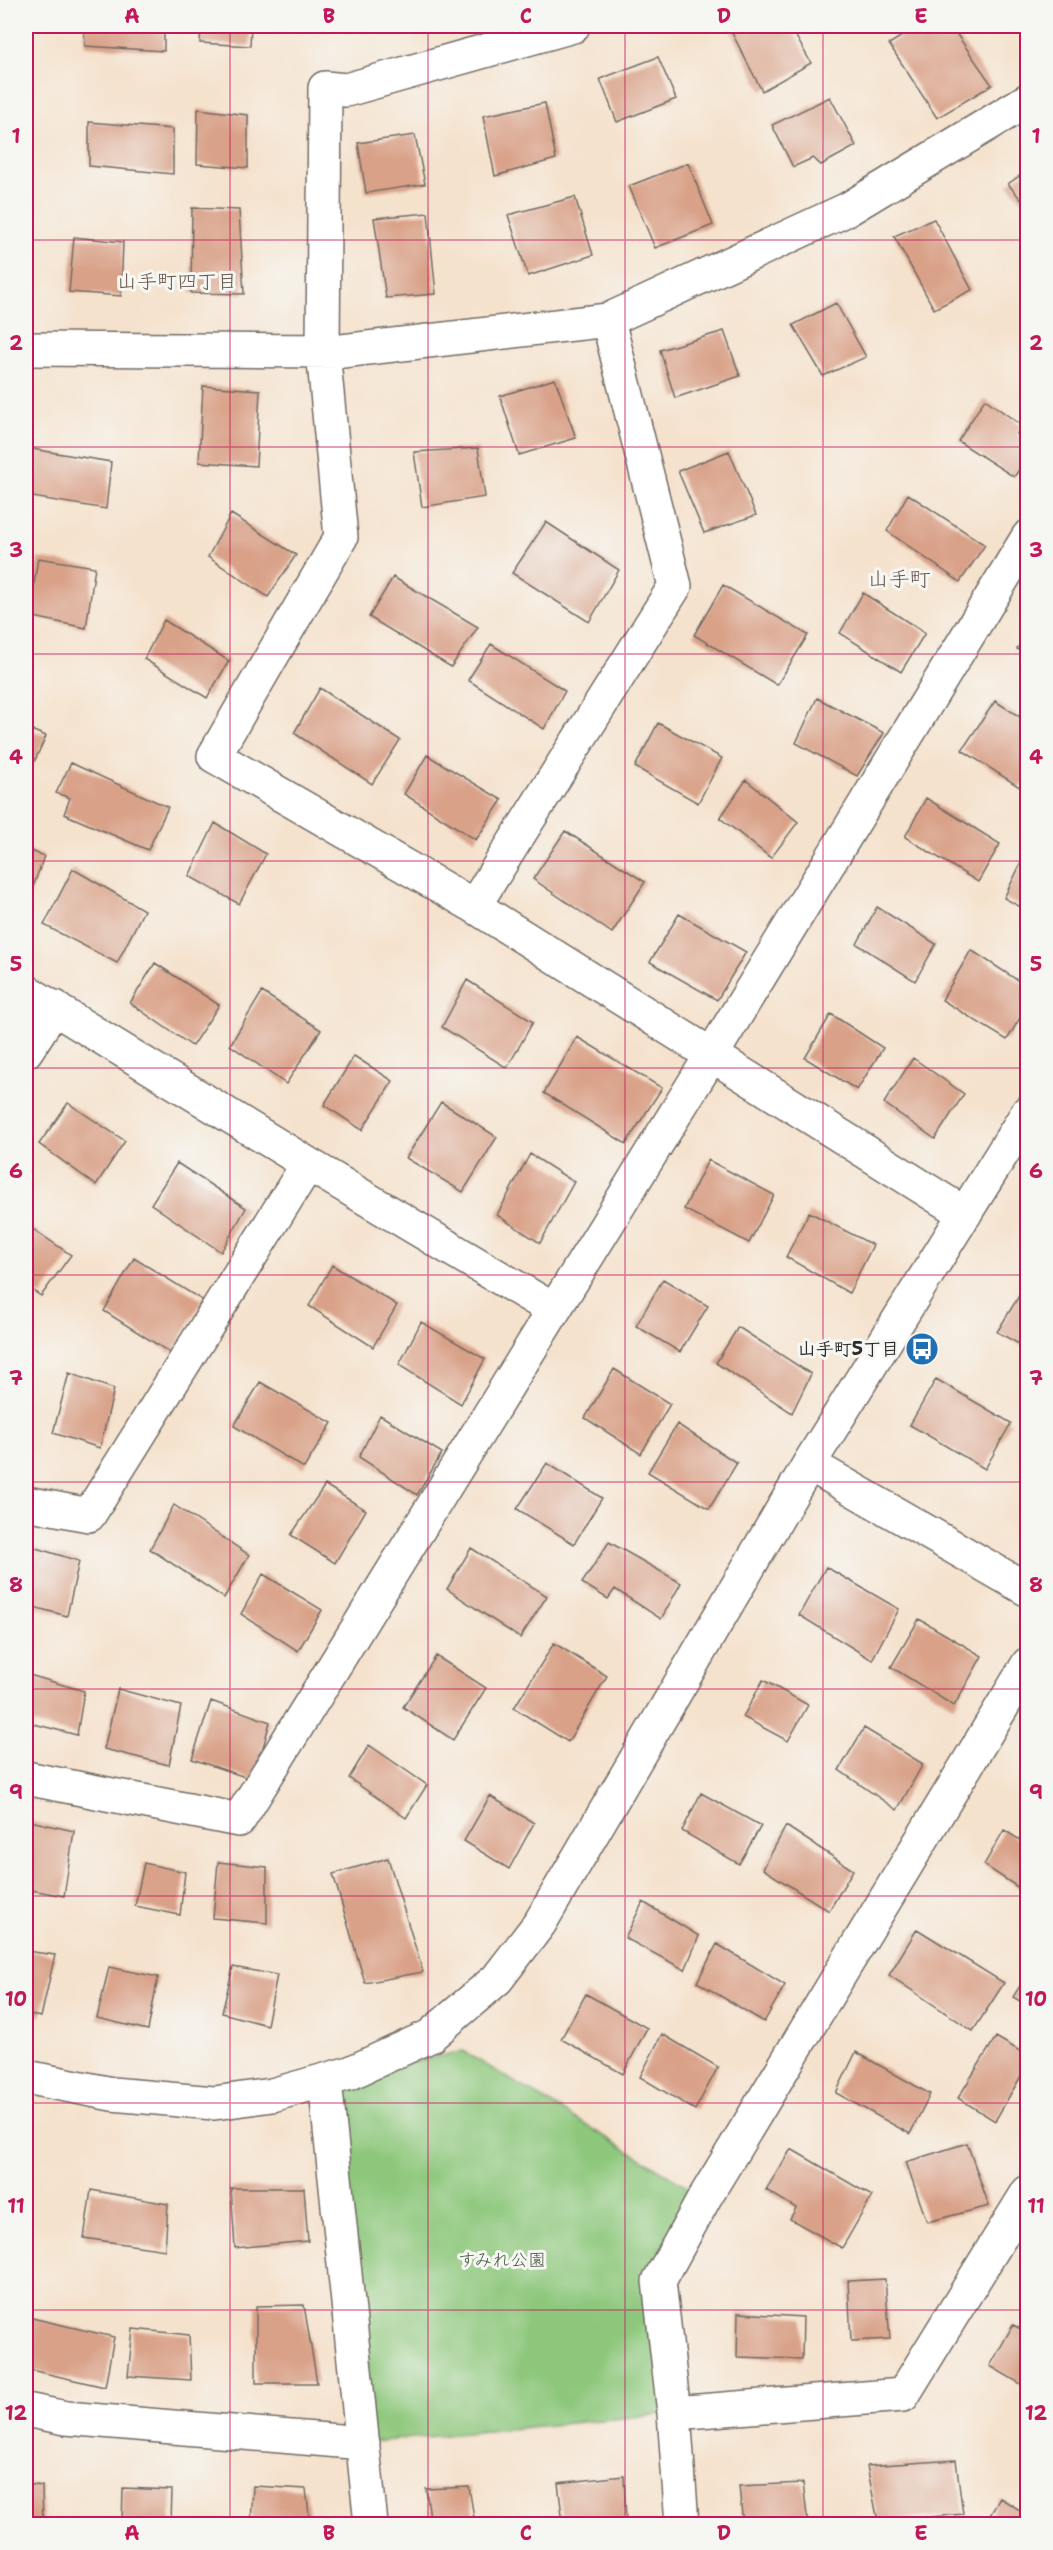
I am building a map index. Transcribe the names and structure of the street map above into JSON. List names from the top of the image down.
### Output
{
  "districts": ["山手町四丁目", "山手町"],
  "parks": ["すみれ公園"],
  "places": {
    "bus stop": ["山手町5丁目"]
  },
  "grid": {
    "columns": [
      "A",
      "B",
      "C",
      "D",
      "E"
    ],
    "rows": [
      "1",
      "2",
      "3",
      "4",
      "5",
      "6",
      "7",
      "8",
      "9",
      "10",
      "11",
      "12"
    ]
  }
}
